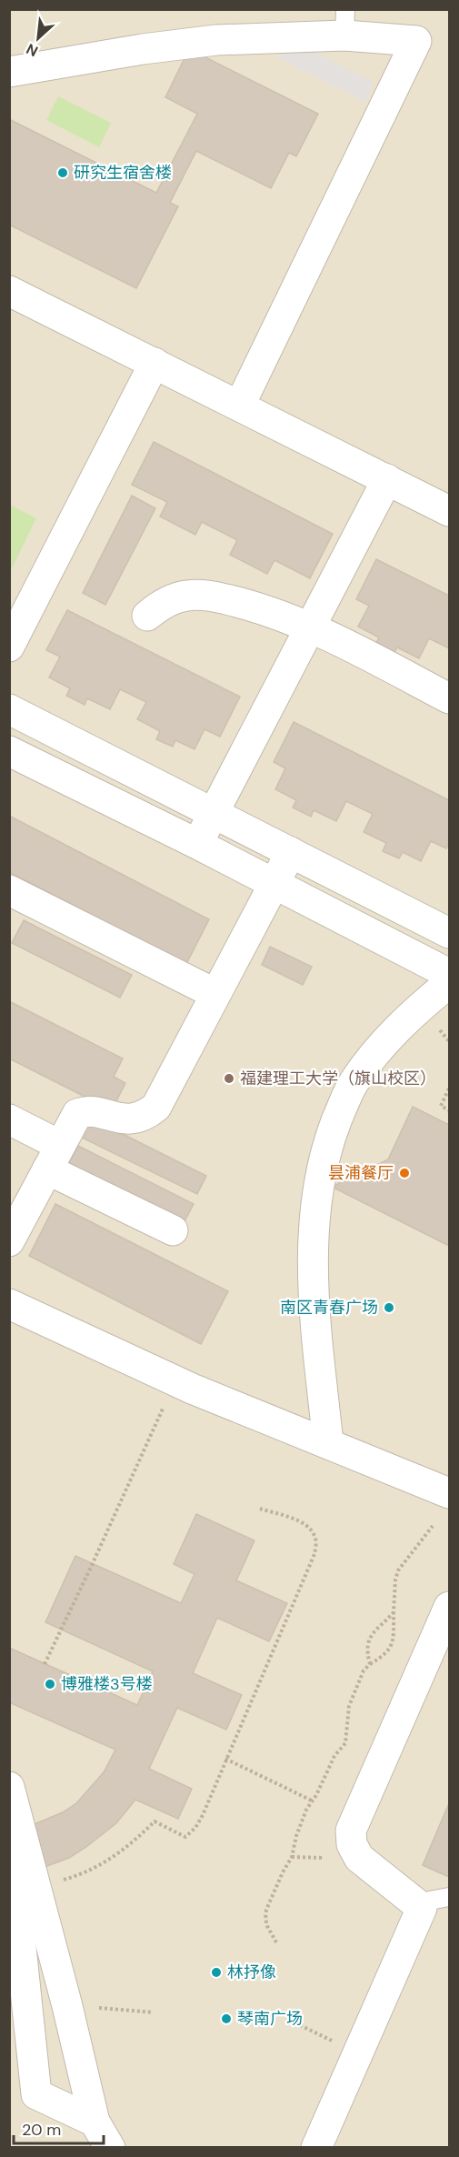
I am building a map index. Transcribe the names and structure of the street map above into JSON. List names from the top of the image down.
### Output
{
  "places": [
    "研究生宿舍楼",
    "福建理工大学（旗山校区）",
    "昙浦餐厅",
    "南区青春广场",
    "博雅楼3号楼",
    "林抒像",
    "琴南广场"
  ],
  "scale_bar": "20 m",
  "north": "bottom left"
}
